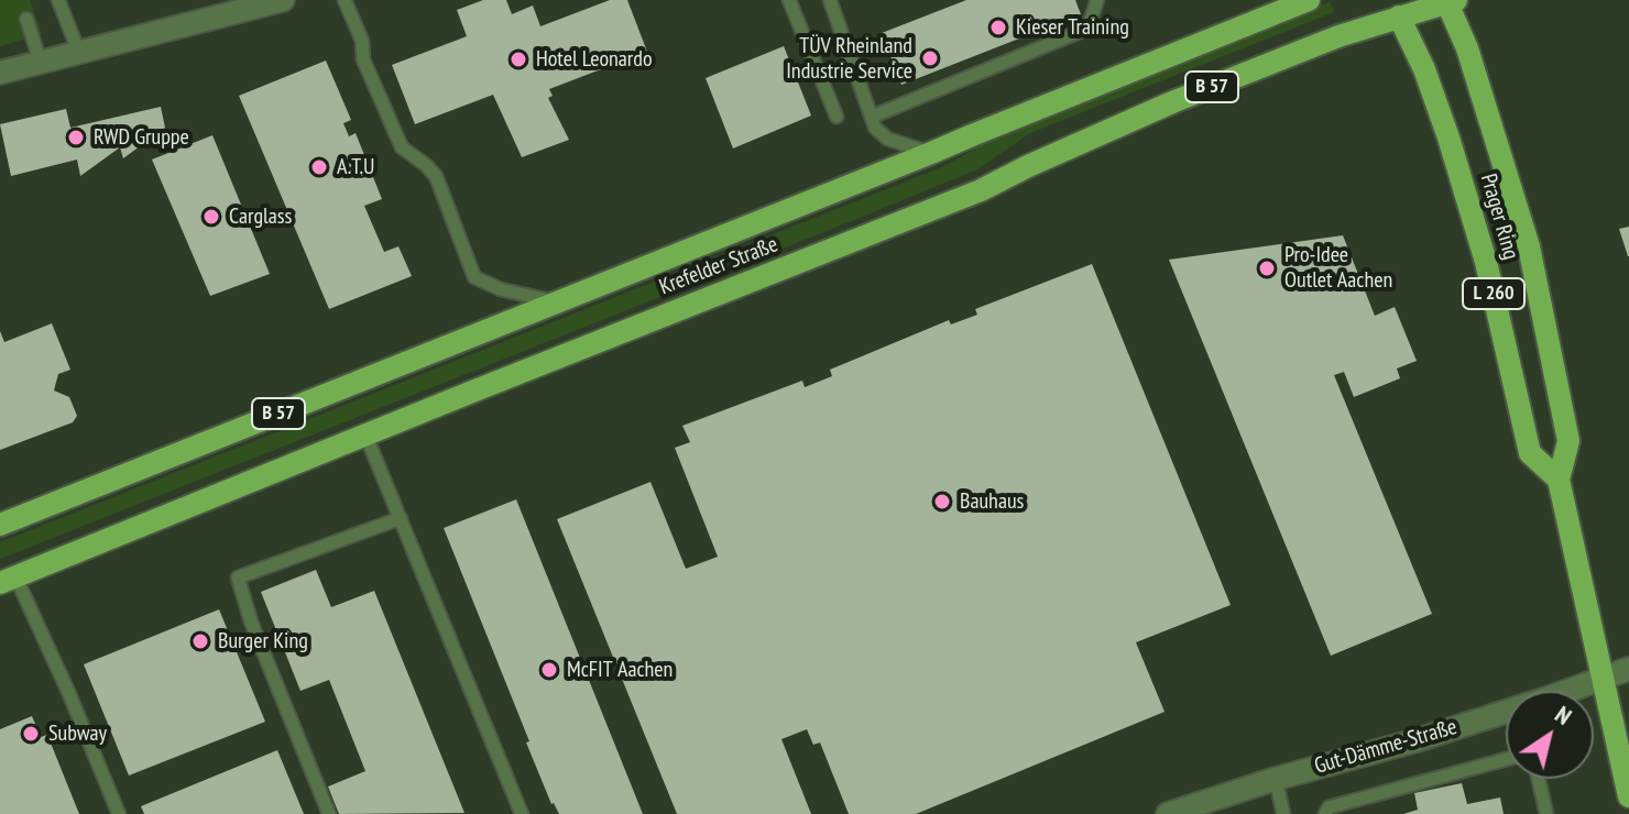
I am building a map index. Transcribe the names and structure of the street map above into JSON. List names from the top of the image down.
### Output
{
  "streets": {
    "main road": [
      "B 57",
      "Prager Ring",
      "Krefelder Straße",
      "L 260"
    ],
    "street": ["Gut-Dämme-Straße"]
  },
  "crossings": [
    ["Prager Ring", "Krefelder Straße"],
    ["Prager Ring", "Gut-Dämme-Straße"]
  ],
  "places": [
    "Kieser Training",
    "TÜV Rheinland Industrie Service",
    "Hotel Leonardo",
    "RWD Gruppe",
    "A.T.U",
    "Carglass",
    "Pro-Idee Outlet Aachen",
    "Bauhaus",
    "Burger King",
    "McFIT Aachen",
    "Subway"
  ],
  "north": "top right"
}
